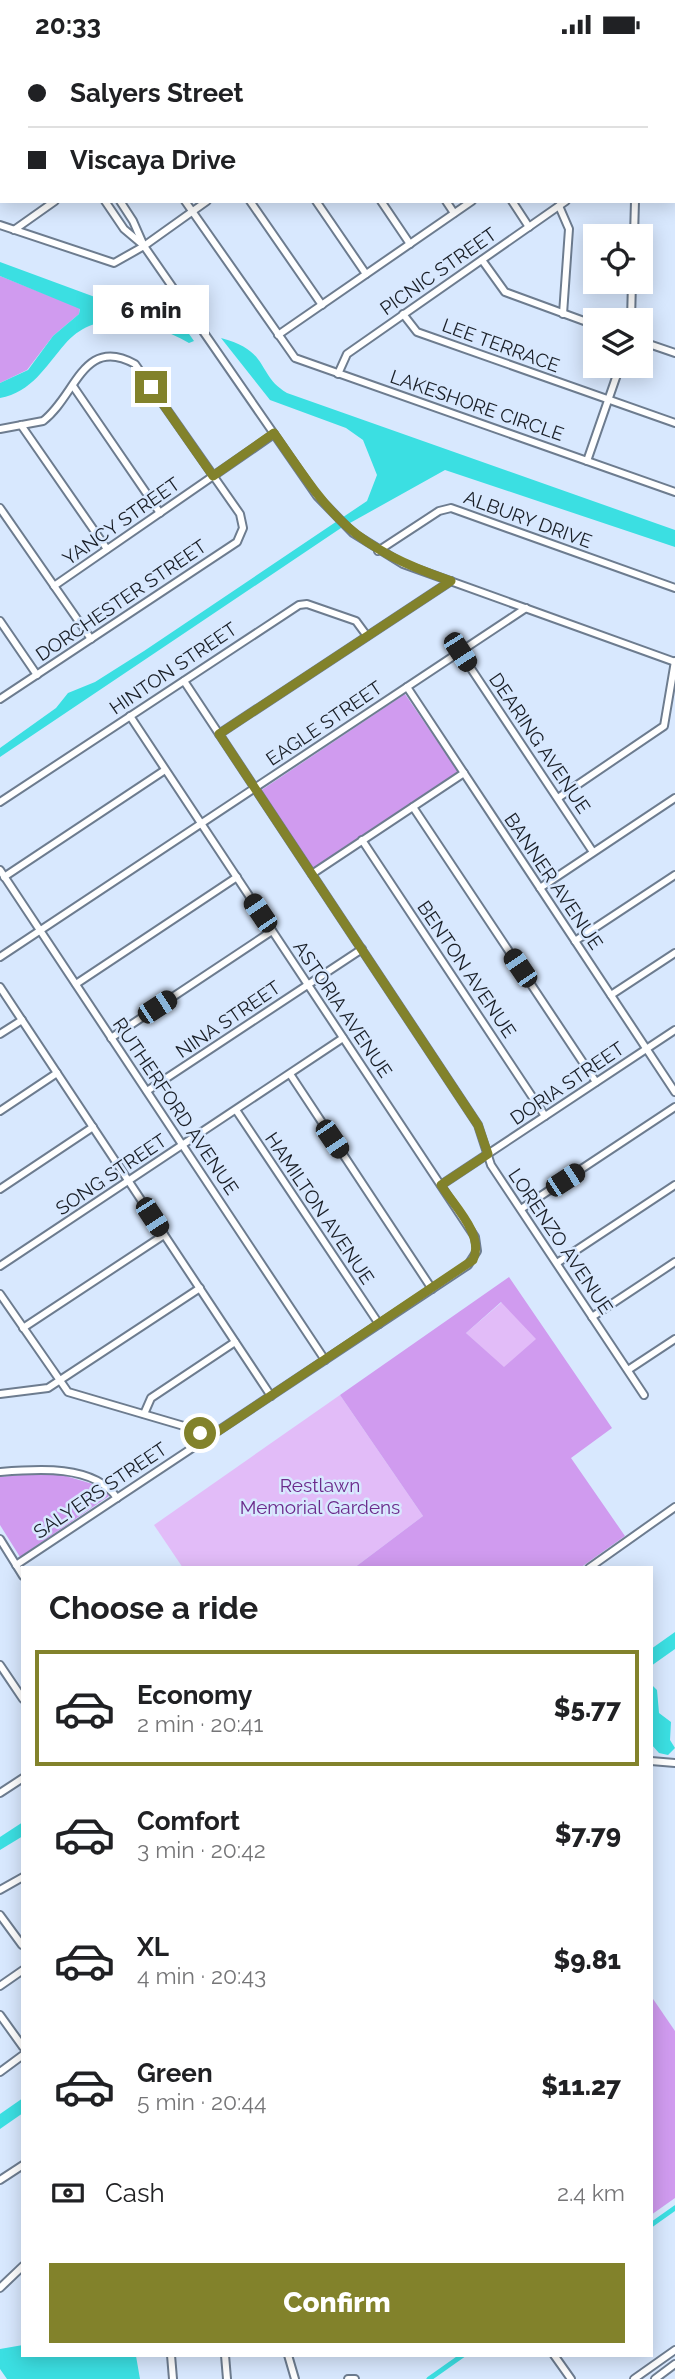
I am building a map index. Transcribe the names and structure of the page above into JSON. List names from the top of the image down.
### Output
{
  "streets": {
    "street": [
      "PICNIC STREET",
      "LEE TERRACE",
      "LAKESHORE CIRCLE",
      "ALBURY DRIVE",
      "YANCY STREET",
      "DORCHESTER STREET",
      "HINTON STREET",
      "EAGLE STREET",
      "DEARING AVENUE",
      "BANNER AVENUE",
      "BENTON AVENUE",
      "ASTORIA AVENUE",
      "NINA STREET",
      "DORIA STREET",
      "RUTHERFORD AVENUE",
      "SONG STREET",
      "HAMILTON AVENUE",
      "LORENZO AVENUE",
      "SALYERS STREET"
    ]
  },
  "crossings": [
    ["PICNIC STREET", "LEE TERRACE"],
    ["PICNIC STREET", "LAKESHORE CIRCLE"],
    ["YANCY STREET", "DORCHESTER STREET"],
    ["HINTON STREET", "ASTORIA AVENUE"],
    ["HINTON STREET", "LORENZO AVENUE"],
    ["EAGLE STREET", "DEARING AVENUE"],
    ["EAGLE STREET", "BANNER AVENUE"],
    ["EAGLE STREET", "ASTORIA AVENUE"],
    ["EAGLE STREET", "RUTHERFORD AVENUE"],
    ["EAGLE STREET", "LORENZO AVENUE"],
    ["BANNER AVENUE", "DORIA STREET"],
    ["BENTON AVENUE", "DORIA STREET"],
    ["ASTORIA AVENUE", "NINA STREET"],
    ["ASTORIA AVENUE", "DORIA STREET"],
    ["ASTORIA AVENUE", "SONG STREET"],
    ["ASTORIA AVENUE", "SALYERS STREET"],
    ["NINA STREET", "RUTHERFORD AVENUE"],
    ["NINA STREET", "LORENZO AVENUE"],
    ["DORIA STREET", "LORENZO AVENUE"],
    ["RUTHERFORD AVENUE", "SONG STREET"],
    ["RUTHERFORD AVENUE", "SALYERS STREET"],
    ["SONG STREET", "HAMILTON AVENUE"],
    ["HAMILTON AVENUE", "SALYERS STREET"]
  ],
  "parks": ["Restlawn Memorial Gardens"],
  "page": {
    "status": "20:33",
    "banner": ["Salyers Street", "Viscaya Drive"],
    "bubble": "6 min",
    "heading": "Choose a ride",
    "list": [
      {
        "name": "Economy",
        "note": "2 min · 20:41",
        "value": "$5.77"
      },
      {
        "name": "Comfort",
        "note": "3 min · 20:42",
        "value": "$7.79"
      },
      {
        "name": "XL",
        "note": "4 min · 20:43",
        "value": "$9.81"
      },
      {
        "name": "Green",
        "note": "5 min · 20:44",
        "value": "$11.27"
      }
    ],
    "pay": ["Cash", "2.4 km"],
    "buttons": "Confirm"
  }
}
